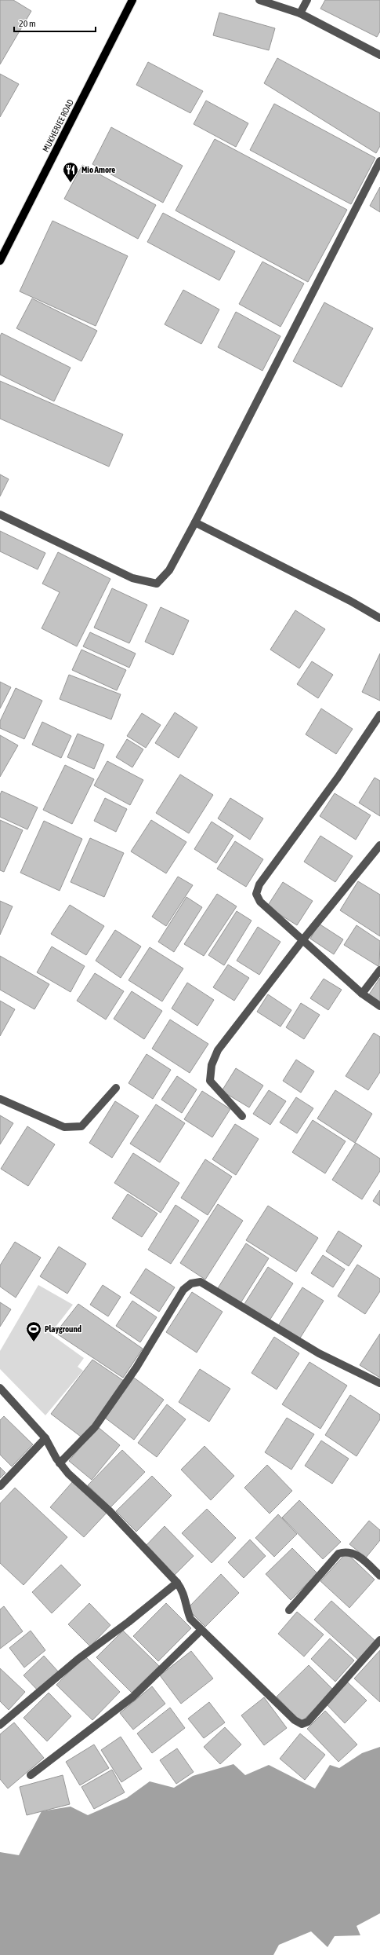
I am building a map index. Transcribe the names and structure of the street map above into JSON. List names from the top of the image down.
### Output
{
  "streets": {
    "main road": ["MUKHERJEE ROAD"]
  },
  "places": {
    "restaurant": ["Mio Amore"],
    "sports": ["Playground"]
  },
  "scale_bar": "20 m"
}
